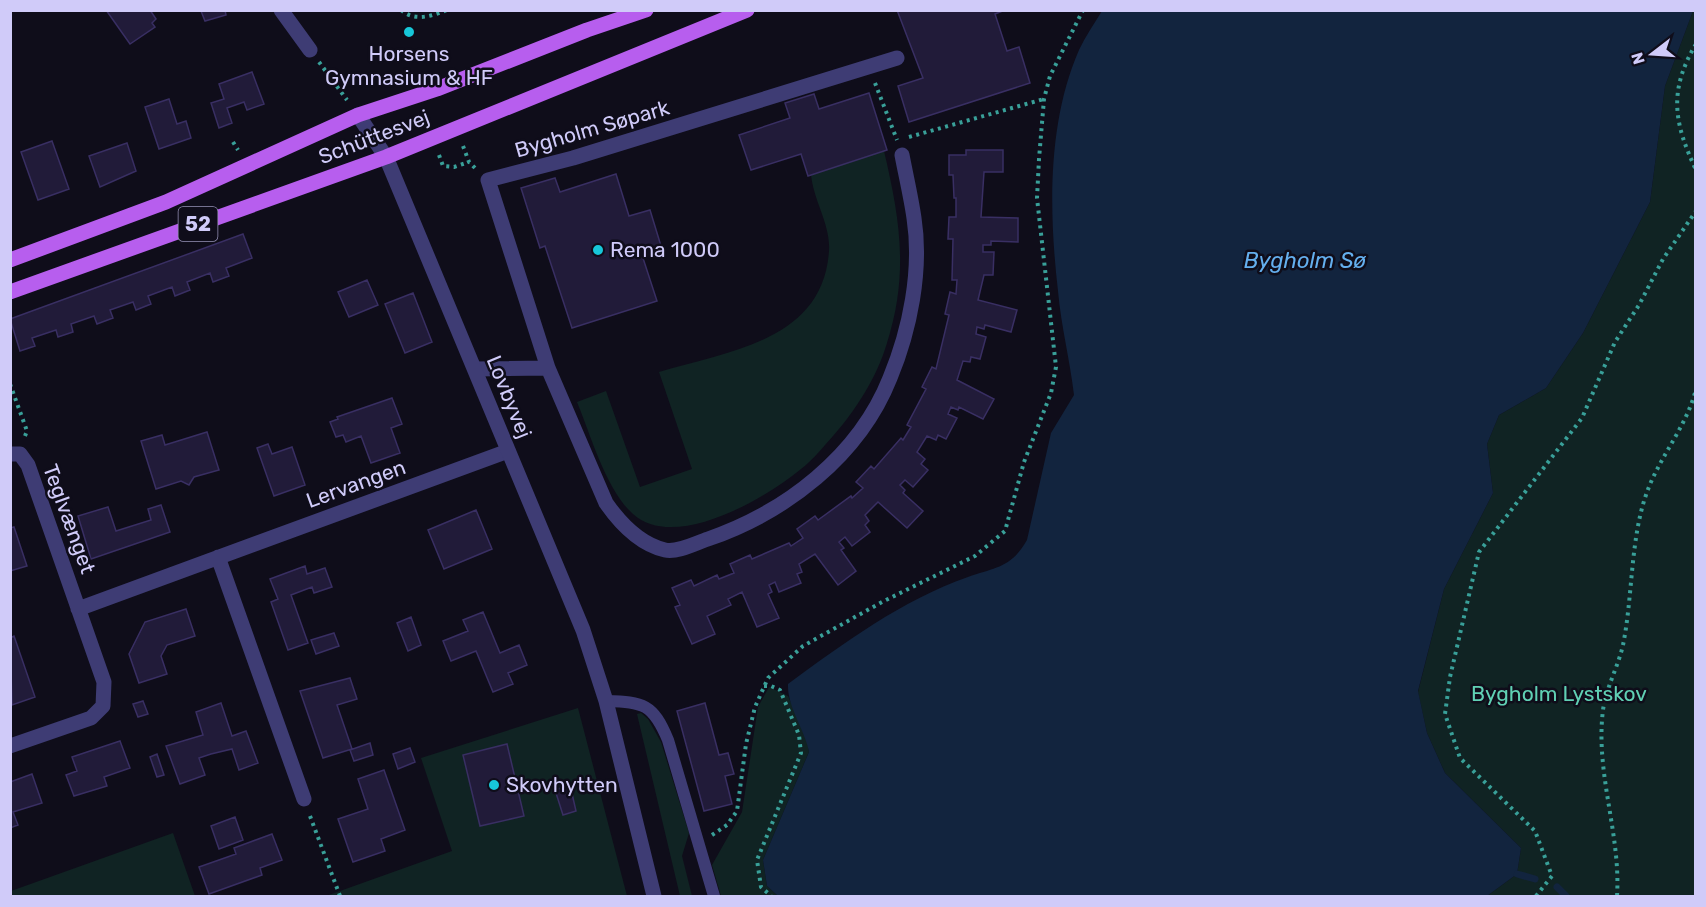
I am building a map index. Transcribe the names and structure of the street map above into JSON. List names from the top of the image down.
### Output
{
  "streets": {
    "main road": ["Schüttesvej", "52"],
    "street": [
      "Bygholm Søpark",
      "Lovbyvej",
      "Lervangen",
      "Teglvænget"
    ]
  },
  "crossings": [
    ["Schüttesvej", "Lovbyvej"],
    ["Lovbyvej", "Lervangen"],
    ["Lervangen", "Teglvænget"]
  ],
  "water": ["Bygholm Sø"],
  "parks": ["Bygholm Lystskov"],
  "places": ["Horsens Gymnasium & HF", "Rema 1000", "Skovhytten"],
  "north": "left"
}
